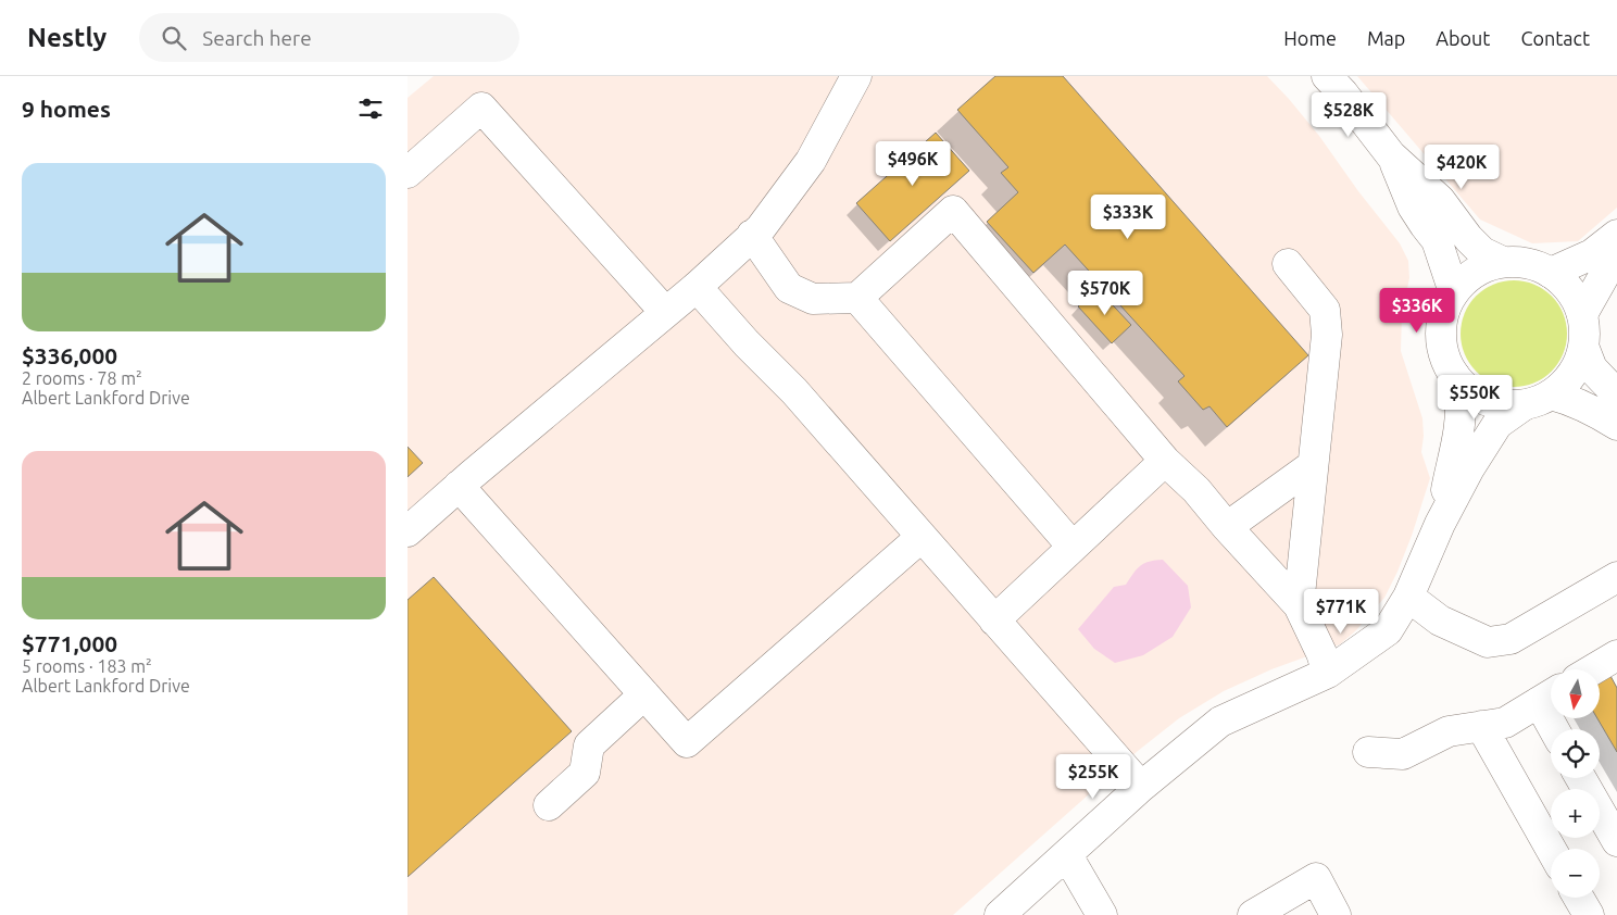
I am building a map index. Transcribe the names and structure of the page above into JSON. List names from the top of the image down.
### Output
{
  "north": "bottom",
  "page": {
    "header": "Nestly",
    "search": "Search here",
    "nav": [
      "Home",
      "Map",
      "About",
      "Contact"
    ],
    "heading": "9 homes",
    "price": [
      "$528K",
      "$496K",
      "$420K",
      "$333K",
      "$570K",
      "$336K",
      "$550K",
      "$771K",
      "$255K"
    ],
    "list": [
      {
        "name": "$336,000",
        "note": "2 rooms · 78 m² · Albert Lankford Drive"
      },
      {
        "name": "$771,000",
        "note": "5 rooms · 183 m² · Albert Lankford Drive"
      }
    ],
    "map_buttons": ["+", "−"]
  }
}
